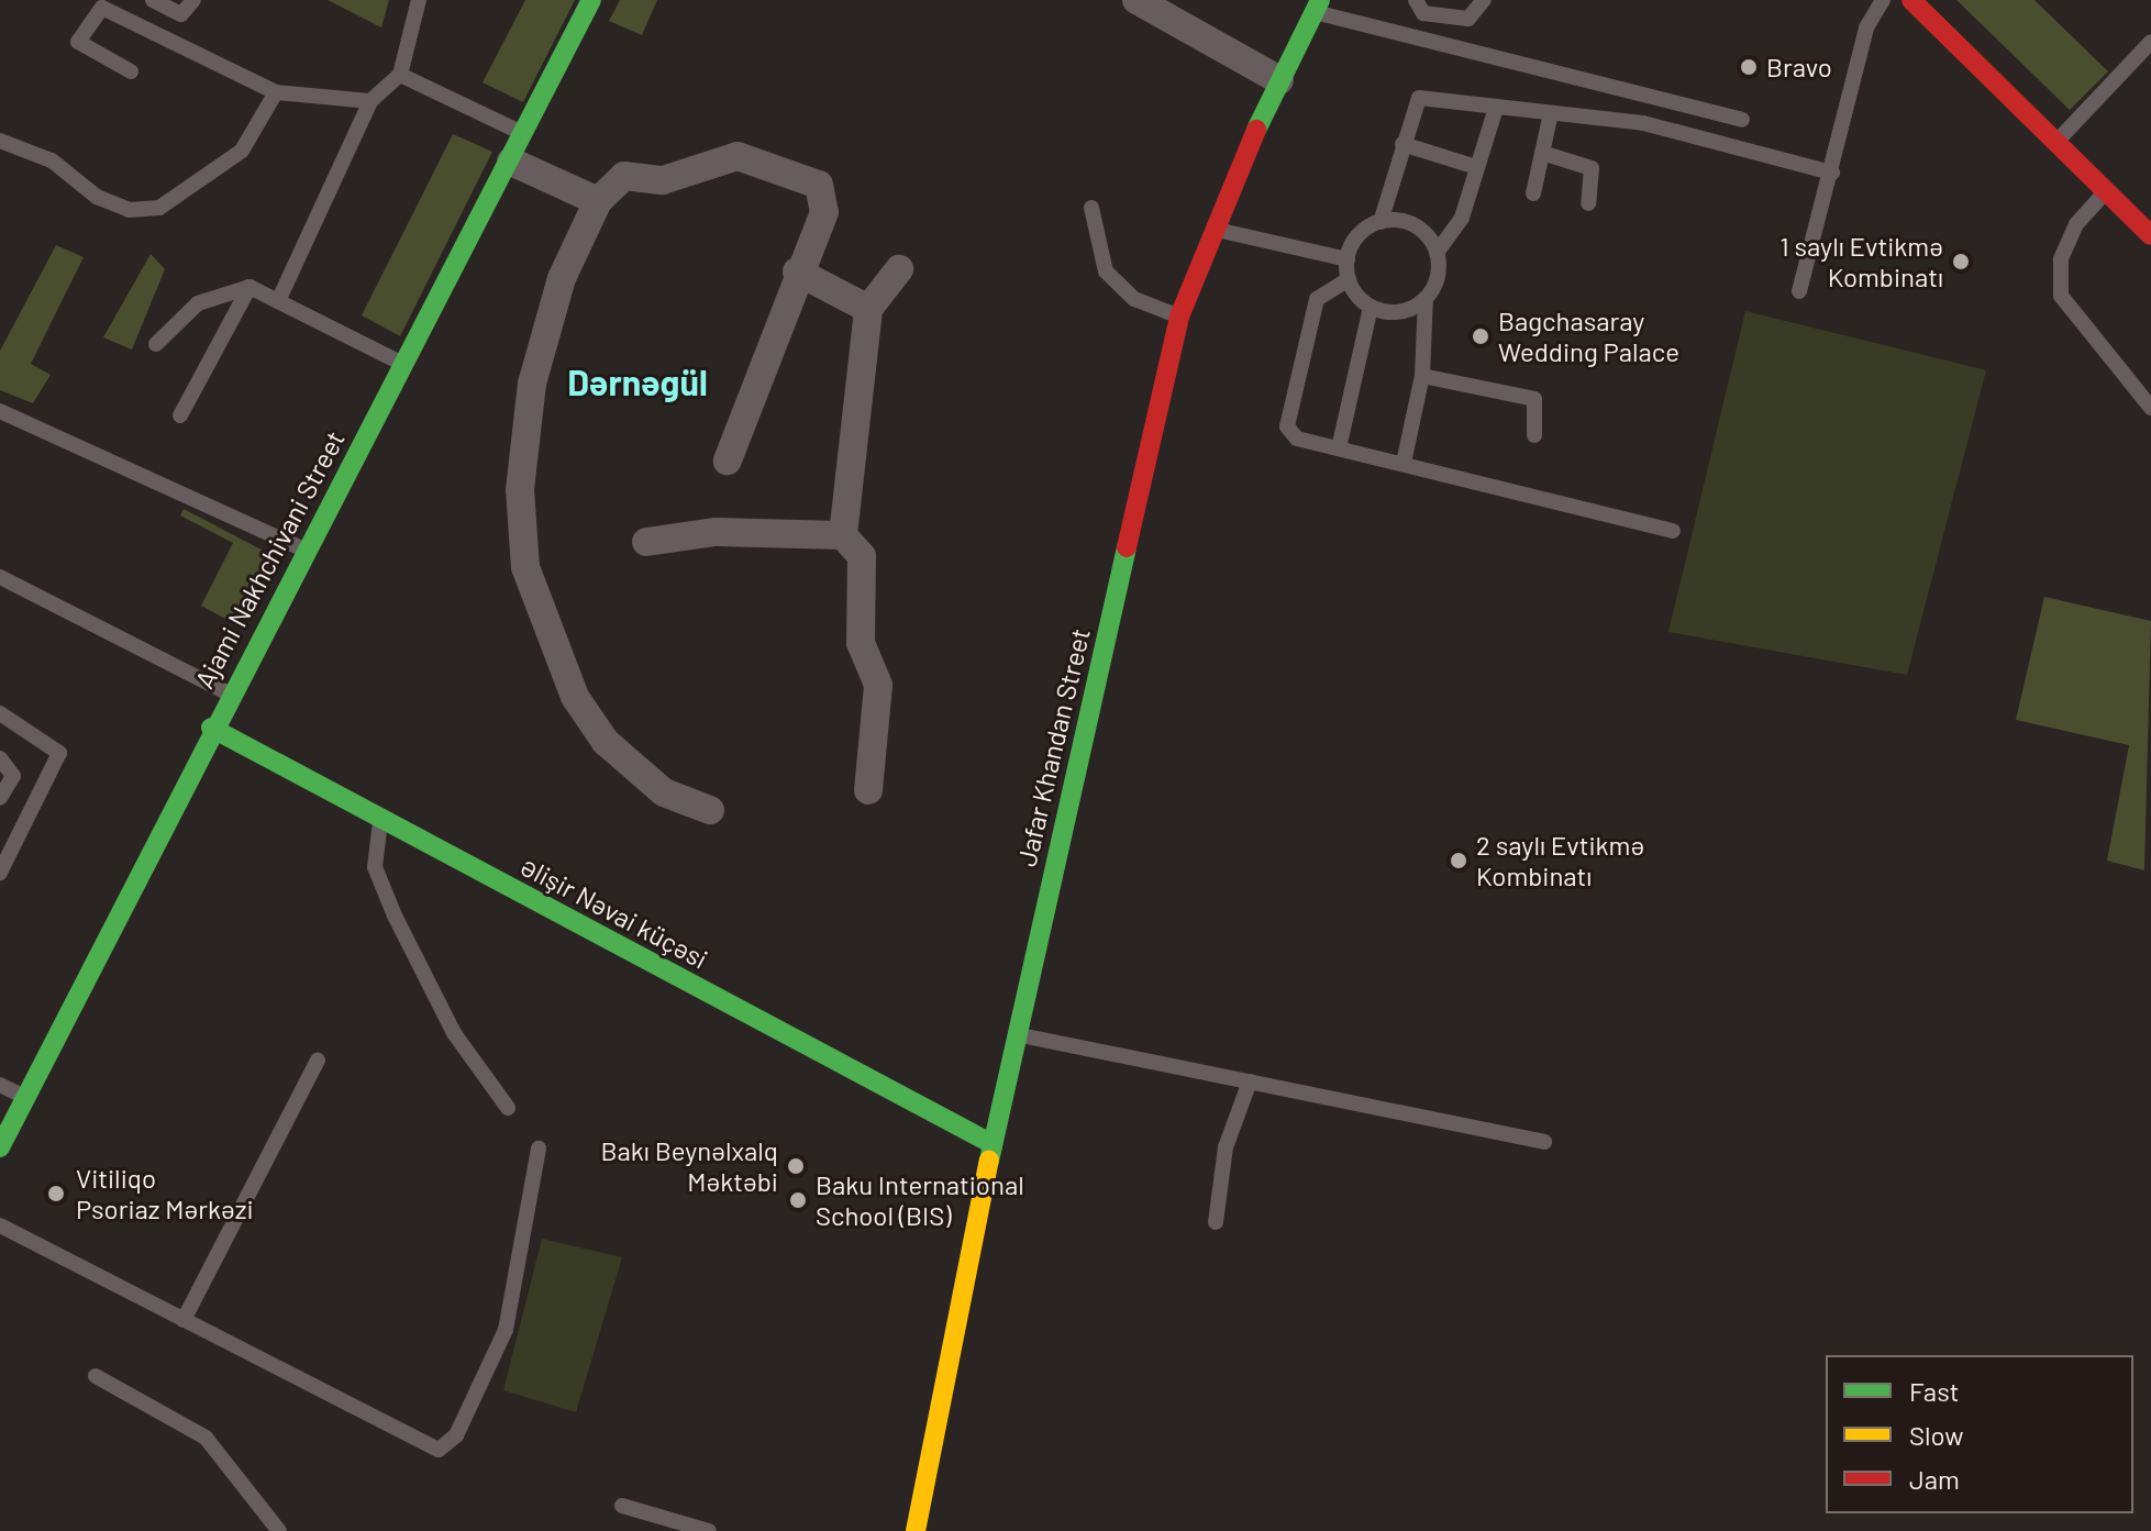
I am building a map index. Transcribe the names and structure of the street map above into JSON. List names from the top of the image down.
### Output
{
  "streets": {
    "street": ["Ajami Nakhchivani Street", "Jafar Khandan Street", "Əlişir Nəvai küçəsi"]
  },
  "crossings": [
    ["Ajami Nakhchivani Street", "Əlişir Nəvai küçəsi"],
    ["Jafar Khandan Street", "Əlişir Nəvai küçəsi"]
  ],
  "districts": ["Dərnəgül"],
  "places": [
    "Bravo",
    "1 saylı Evtikmə Kombinatı",
    "Bagchasaray Wedding Palace",
    "2 saylı Evtikmə Kombinatı",
    "Bakı Beynəlxalq Məktəbi",
    "Vitiliqo Psoriaz Mərkəzi",
    "Baku International School (BIS)"
  ],
  "legend": ["Fast", "Slow", "Jam"]
}
